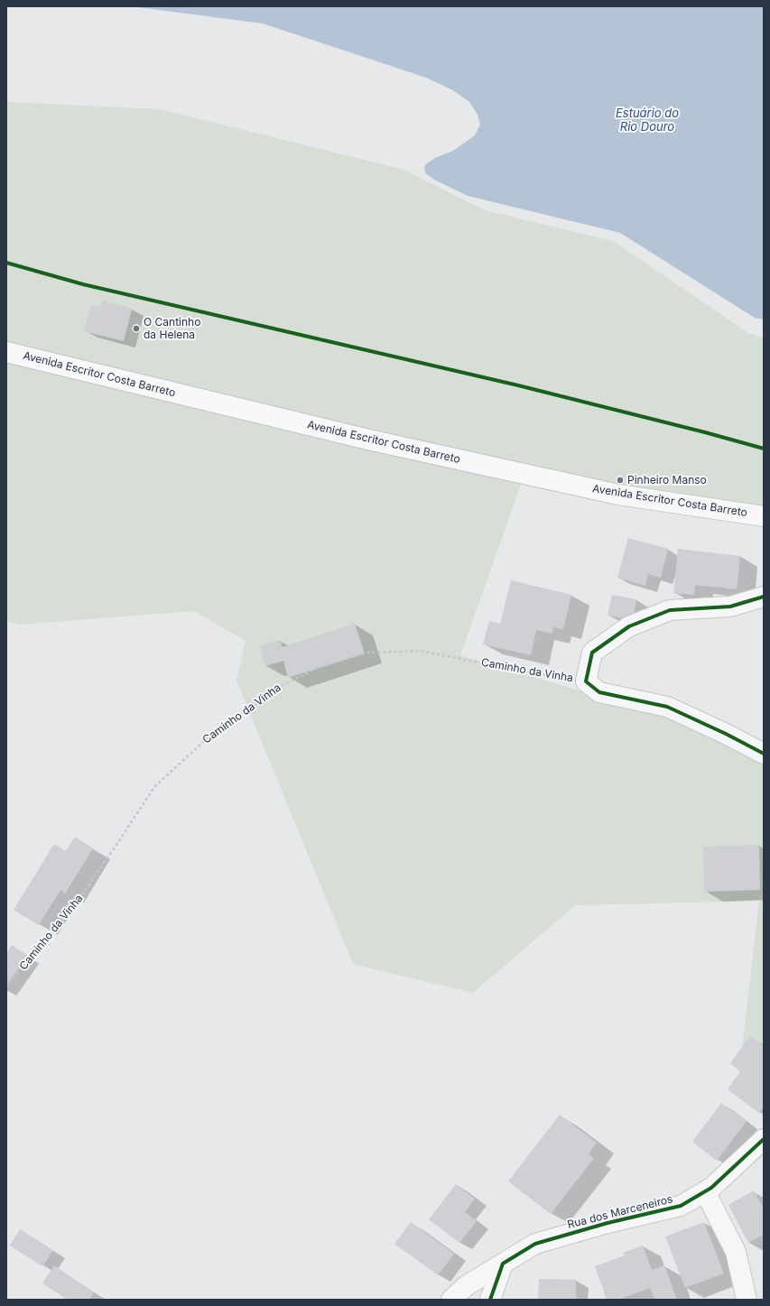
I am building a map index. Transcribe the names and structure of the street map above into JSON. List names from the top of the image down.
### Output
{
  "streets": {
    "main road": ["Avenida Escritor Costa Barreto"],
    "street": ["Rua dos Marceneiros"],
    "path": ["Caminho da Vinha"]
  },
  "water": ["Estuário do Rio Douro"],
  "places": ["O Cantinho da Helena", "Pinheiro Manso"]
}
